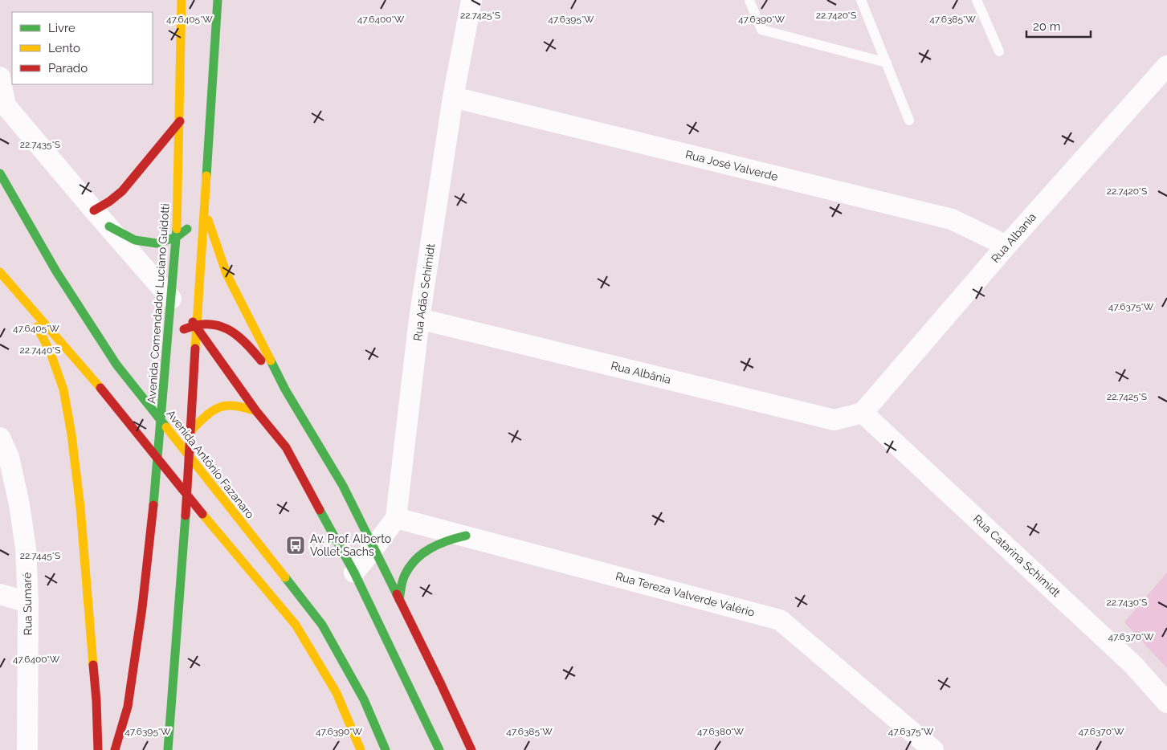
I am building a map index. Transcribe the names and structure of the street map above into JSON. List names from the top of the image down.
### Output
{
  "streets": {
    "main road": ["Avenida Comendador Luciano Guidotti", "Avenida Antônio Fazanaro"],
    "street": [
      "Rua José Valverde",
      "Rua Albania",
      "Rua Adão Schimidt",
      "Rua Albânia",
      "Rua Catarina Schimidt",
      "Rua Tereza Valverde Valério",
      "Rua Sumaré"
    ]
  },
  "crossings": [
    ["Rua José Valverde", "Rua Albania"],
    ["Rua José Valverde", "Rua Adão Schimidt"],
    ["Rua Albania", "Rua Albânia"],
    ["Rua Albania", "Rua Catarina Schimidt"],
    ["Rua Adão Schimidt", "Rua Albânia"],
    ["Rua Adão Schimidt", "Rua Tereza Valverde Valério"],
    ["Rua Albânia", "Rua Catarina Schimidt"]
  ],
  "places": {
    "bus stop": ["Av. Prof. Alberto Vollet Sachs"]
  },
  "legend": ["Livre", "Lento", "Parado"],
  "scale_bar": "20 m",
  "coordinates": [
    "22.7425°S",
    "22.7420°S",
    "47.6405°W",
    "47.6400°W",
    "47.6395°W",
    "47.6390°W",
    "47.6385°W",
    "22.7435°S",
    "47.6375°W",
    "22.7440°S",
    "22.7445°S",
    "22.7430°S",
    "47.6370°W",
    "47.6380°W"
  ]
}
